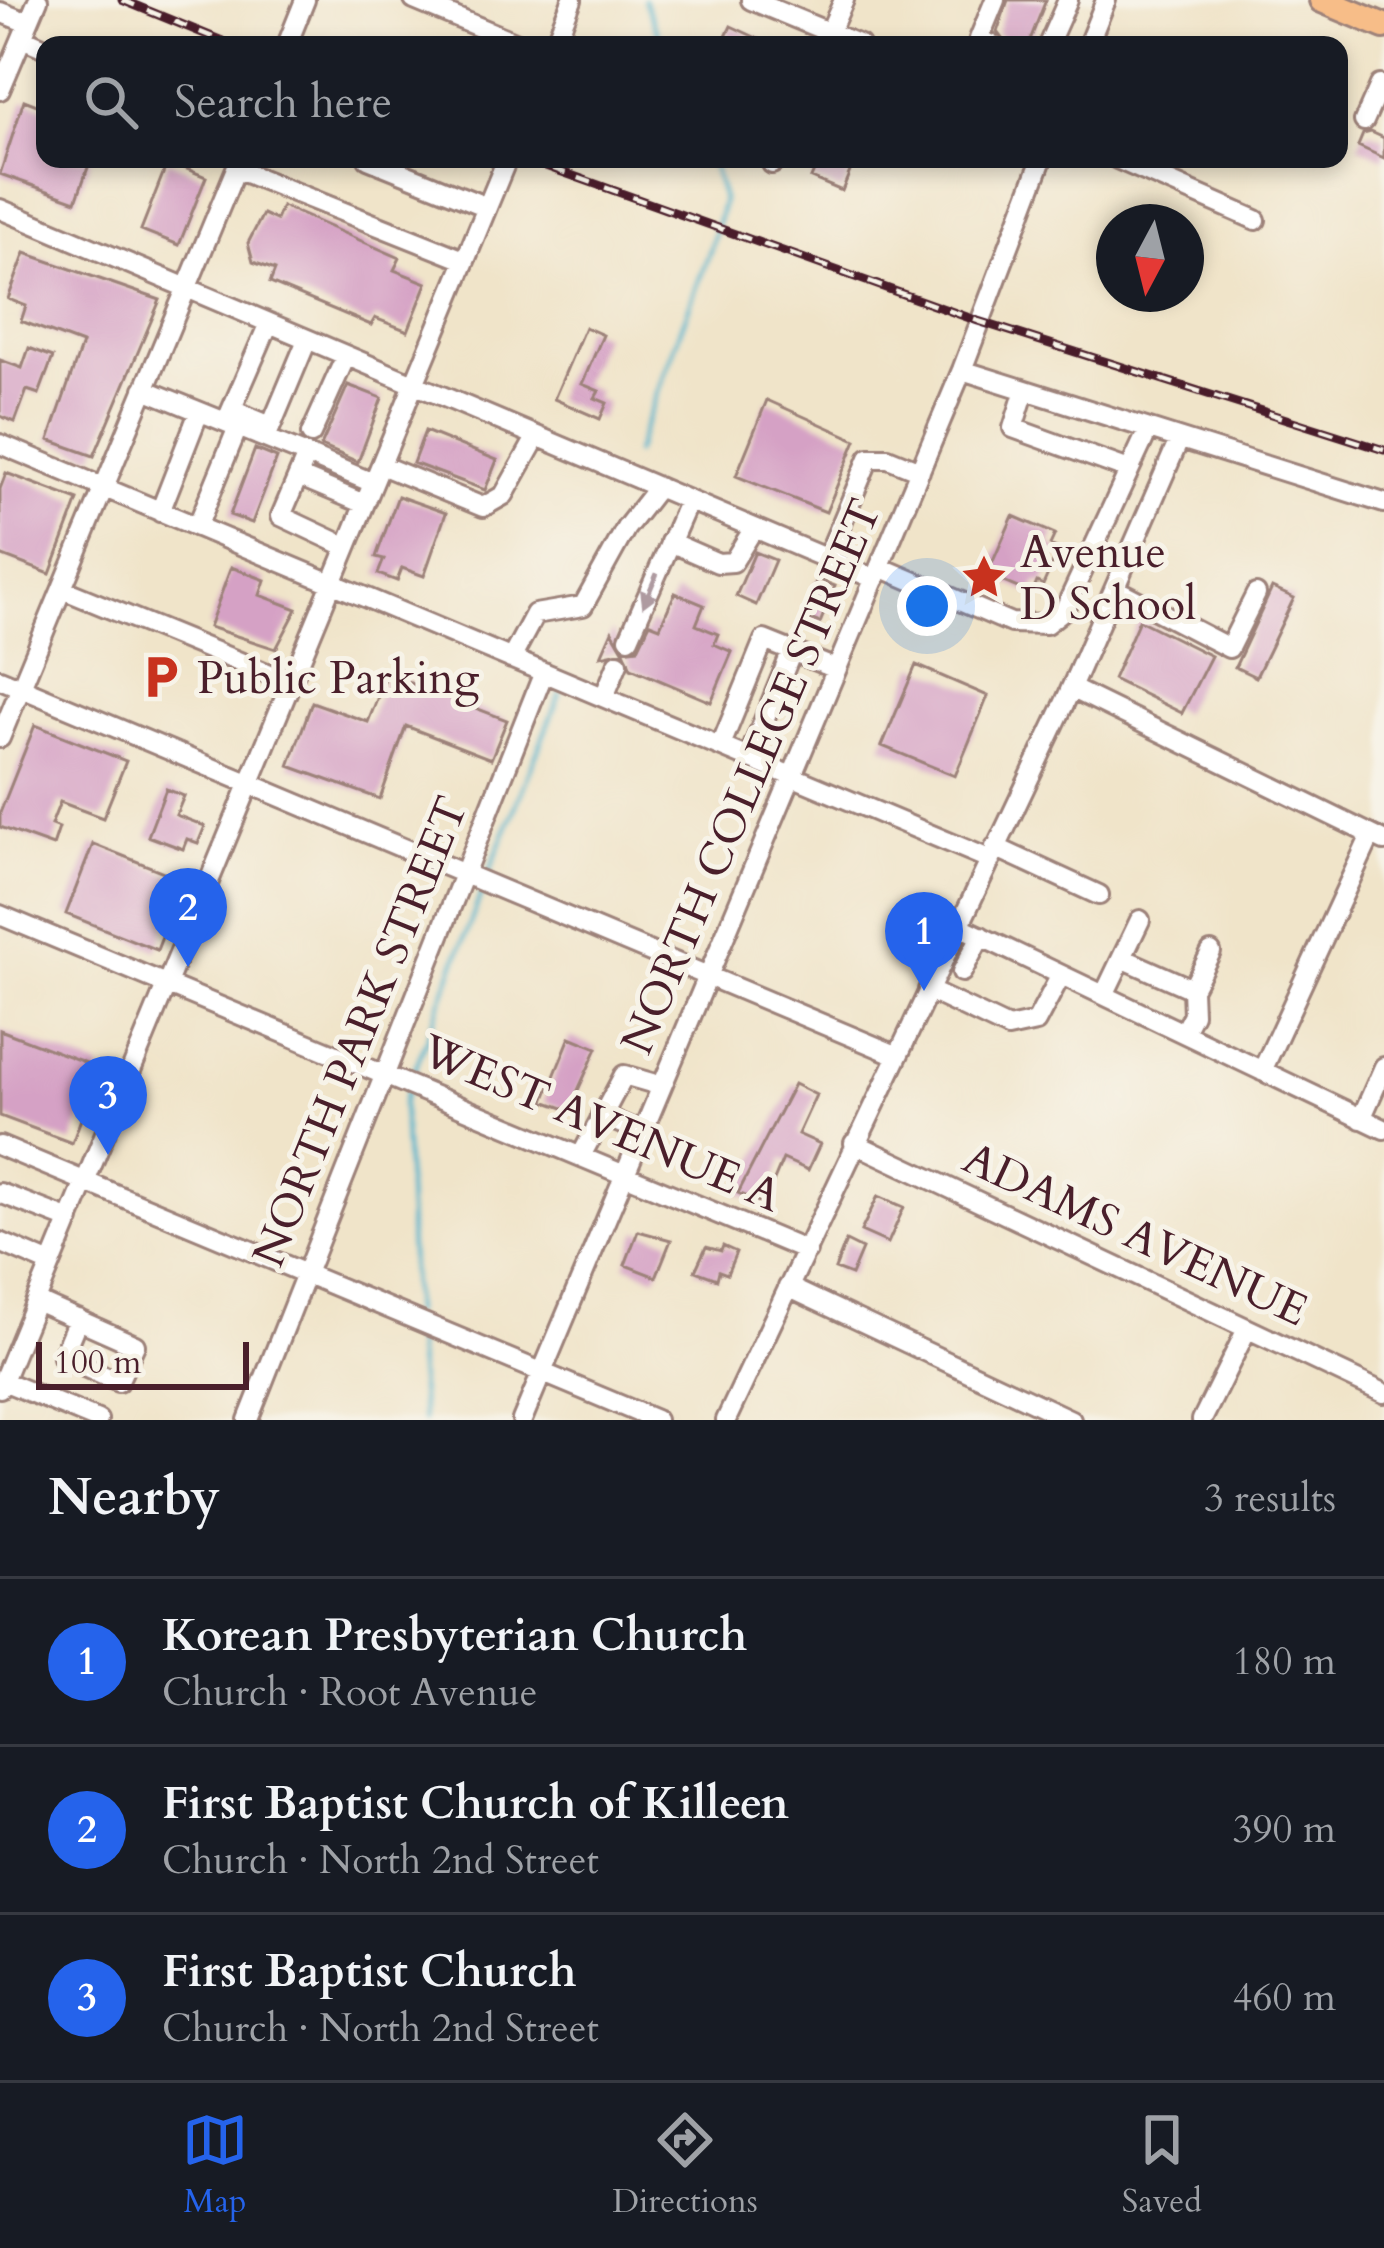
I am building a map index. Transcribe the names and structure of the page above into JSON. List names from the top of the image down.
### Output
{
  "streets": {
    "street": [
      "NORTH COLLEGE STREET",
      "NORTH PARK STREET",
      "WEST AVENUE A",
      "ADAMS AVENUE"
    ]
  },
  "crossings": [
    ["NORTH COLLEGE STREET", "WEST AVENUE A"],
    ["NORTH PARK STREET", "WEST AVENUE A"]
  ],
  "places": {
    "place": ["Avenue D School"],
    "parking": ["Public Parking"]
  },
  "scale_bar": "100 m",
  "north": "bottom",
  "page": {
    "search": "Search here",
    "pins": ["2", "1", "3"],
    "scale": "100 m",
    "heading": ["Nearby", "3 results"],
    "list": [
      {
        "mark": "1",
        "name": "Korean Presbyterian Church",
        "note": "Church · Root Avenue",
        "value": "180 m"
      },
      {
        "mark": "2",
        "name": "First Baptist Church of Killeen",
        "note": "Church · North 2nd Street",
        "value": "390 m"
      },
      {
        "mark": "3",
        "name": "First Baptist Church",
        "note": "Church · North 2nd Street",
        "value": "460 m"
      }
    ],
    "nav": ["Map", "Directions", "Saved"]
  }
}
